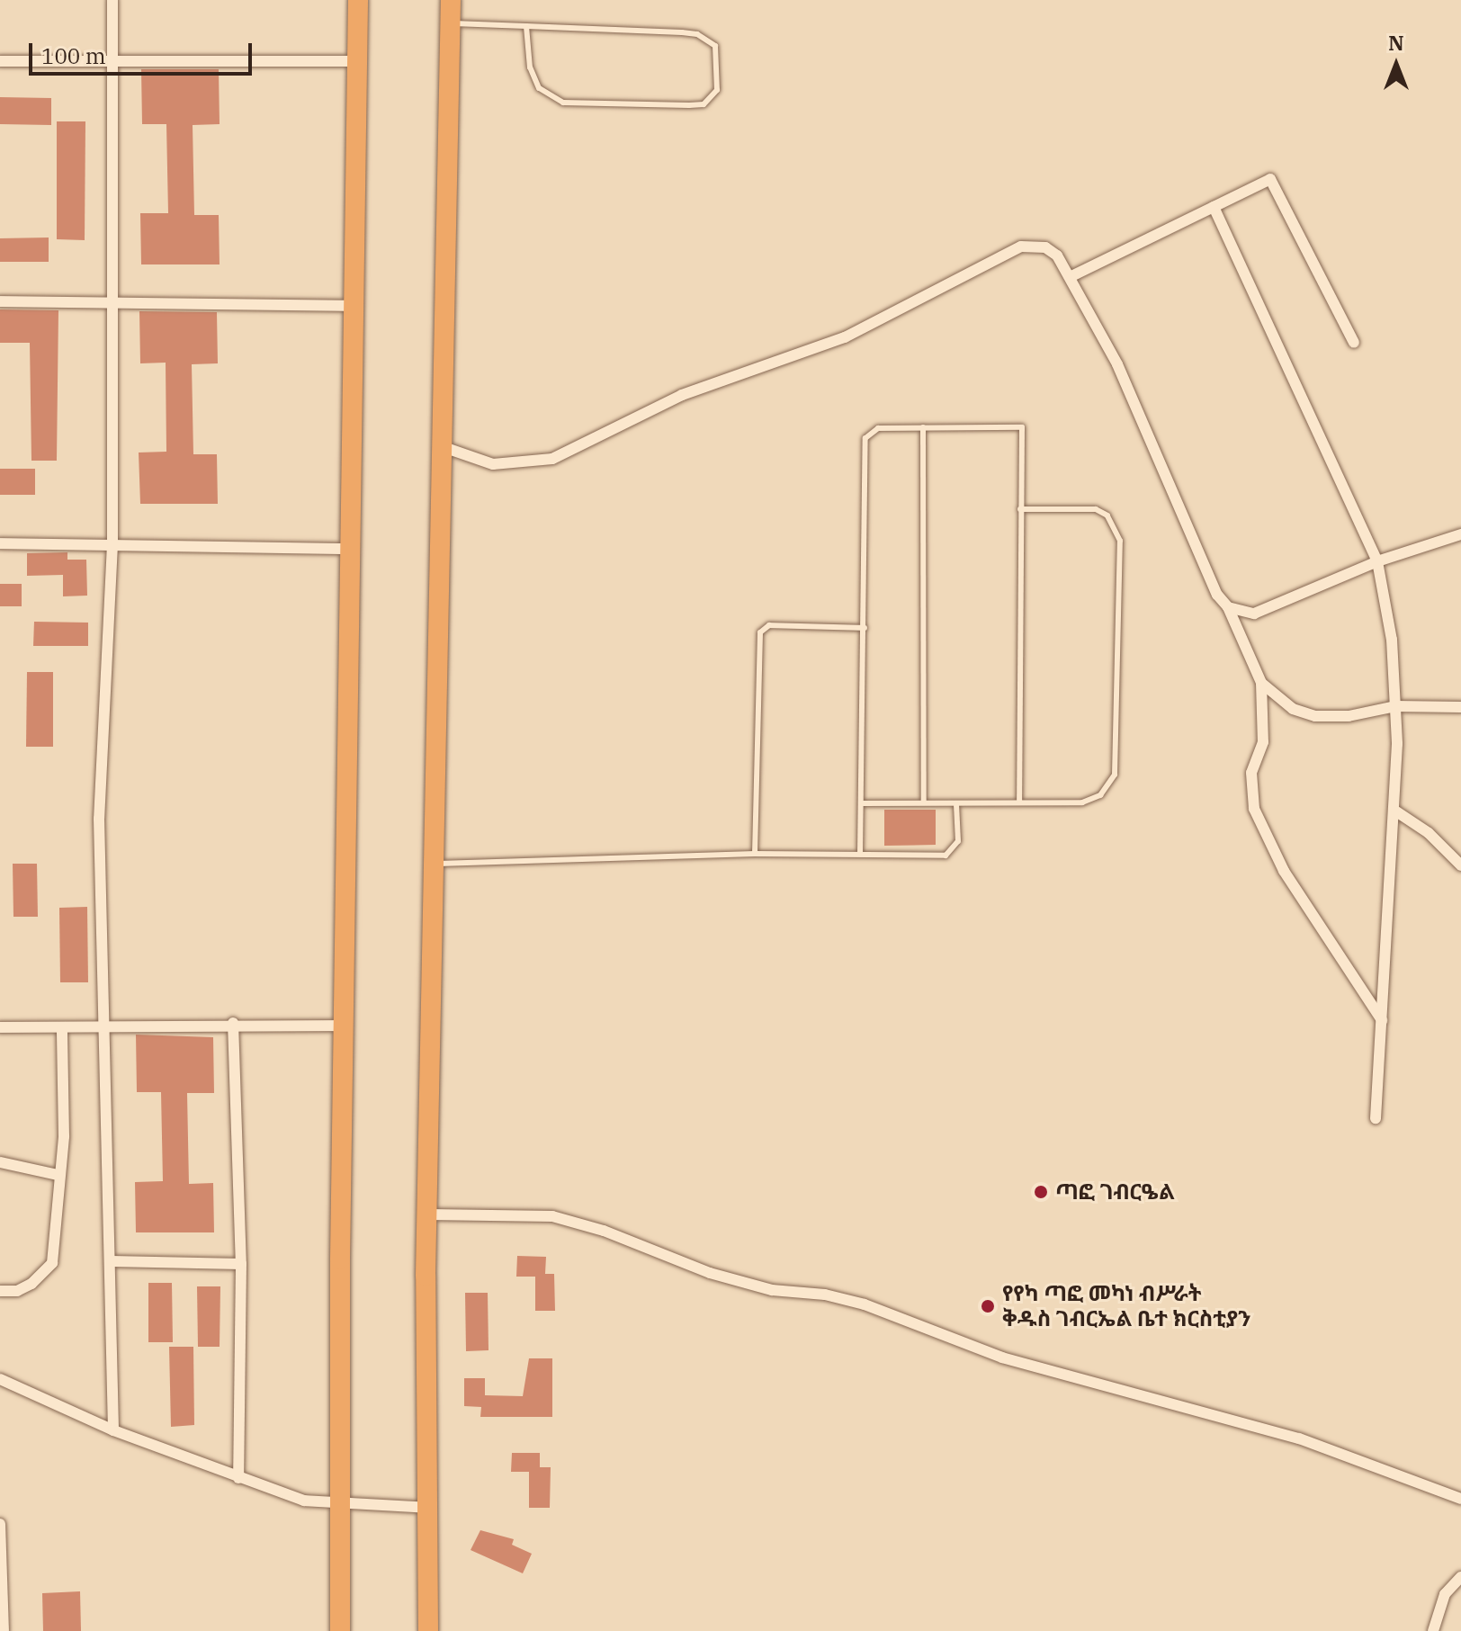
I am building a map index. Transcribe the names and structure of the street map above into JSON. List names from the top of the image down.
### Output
{
  "places": ["ጣፎ ገብርዔል", "የየካ ጣፎ መካነ ብሥራት ቅዱስ ገብርኤል ቤተ ክርስቲያን"],
  "scale_bar": "100 m",
  "north": "top"
}
